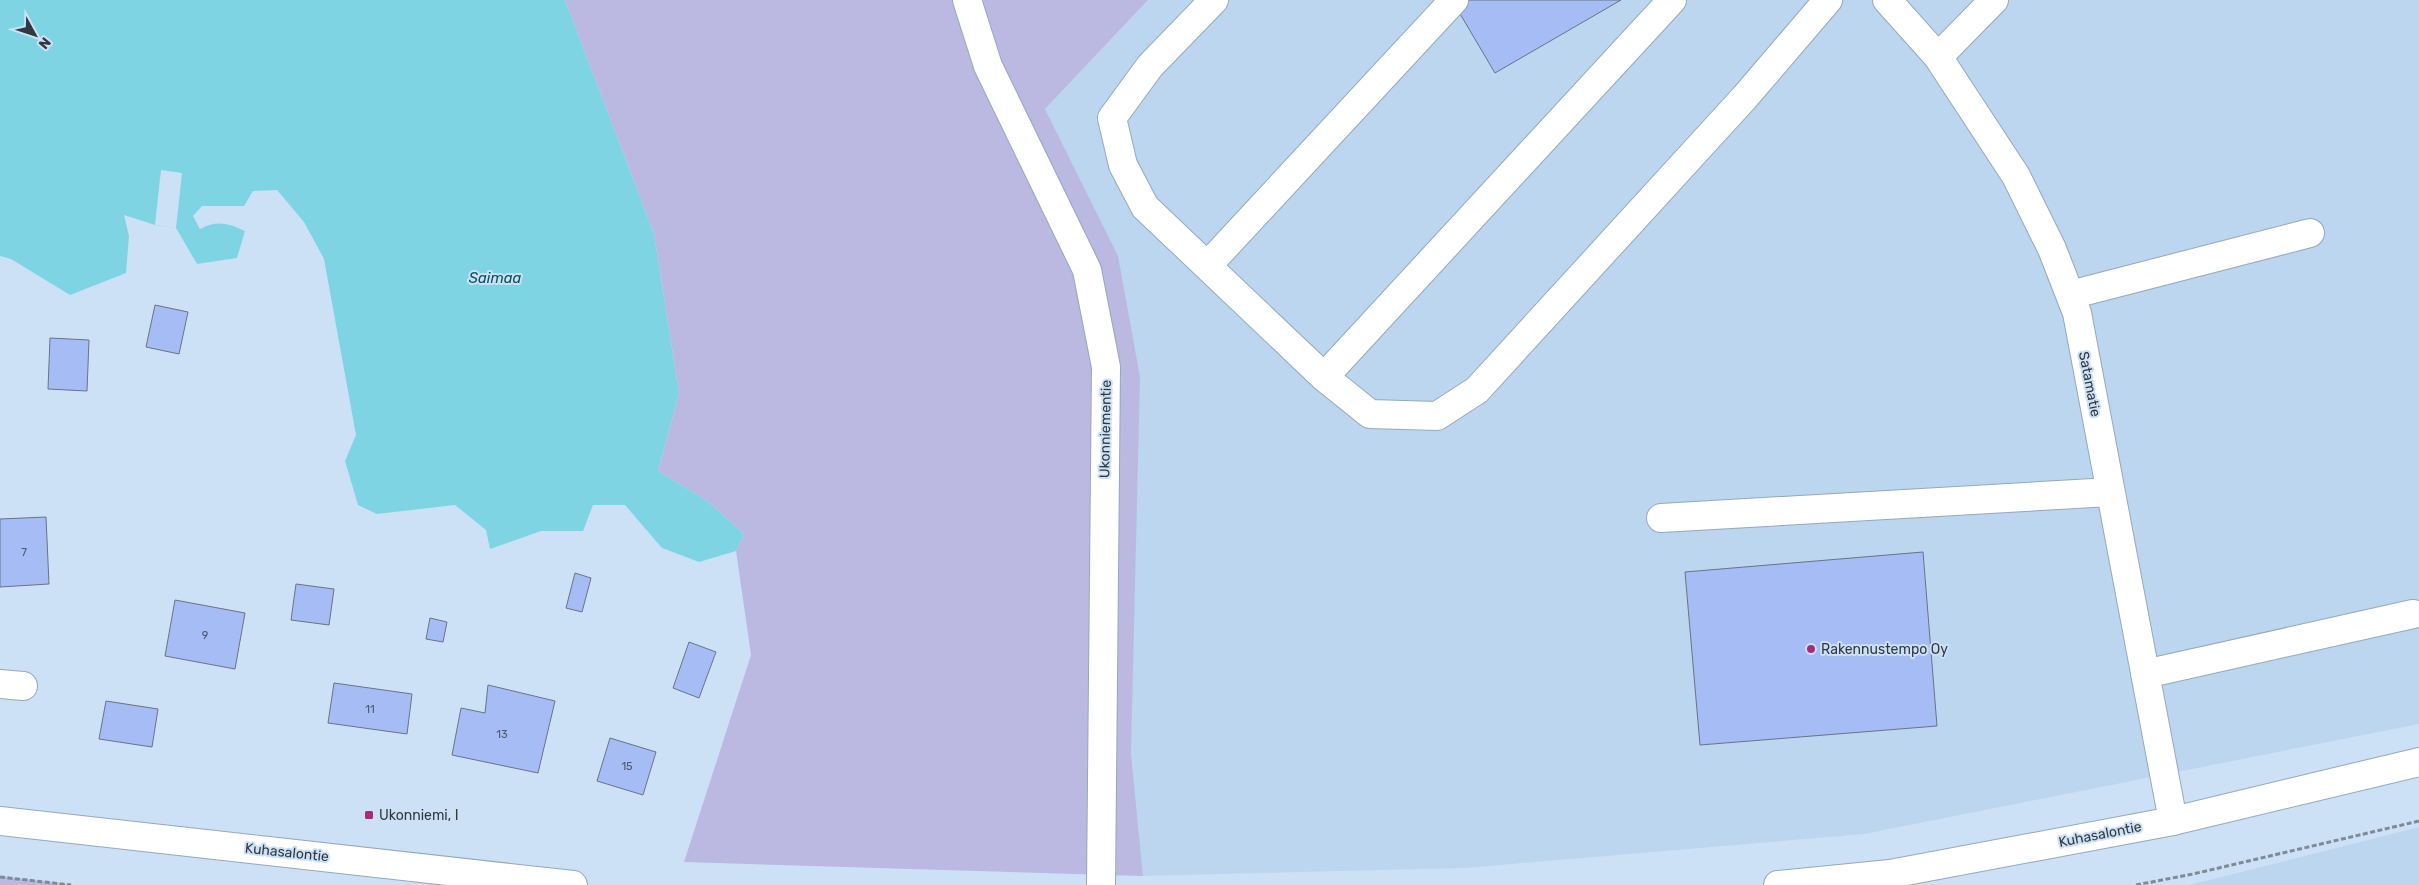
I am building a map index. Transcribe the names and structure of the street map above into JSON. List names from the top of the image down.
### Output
{
  "streets": {
    "street": ["Satamatie", "Ukonniementie", "Kuhasalontie"]
  },
  "crossings": [
    ["Satamatie", "Kuhasalontie"]
  ],
  "water": ["Saimaa"],
  "places": {
    "other": ["Rakennustempo Oy"],
    "transit": ["Ukonniemi, I"]
  },
  "house_numbers": [
    "7",
    "9",
    "11",
    "13",
    "15"
  ],
  "north": "bottom right"
}
